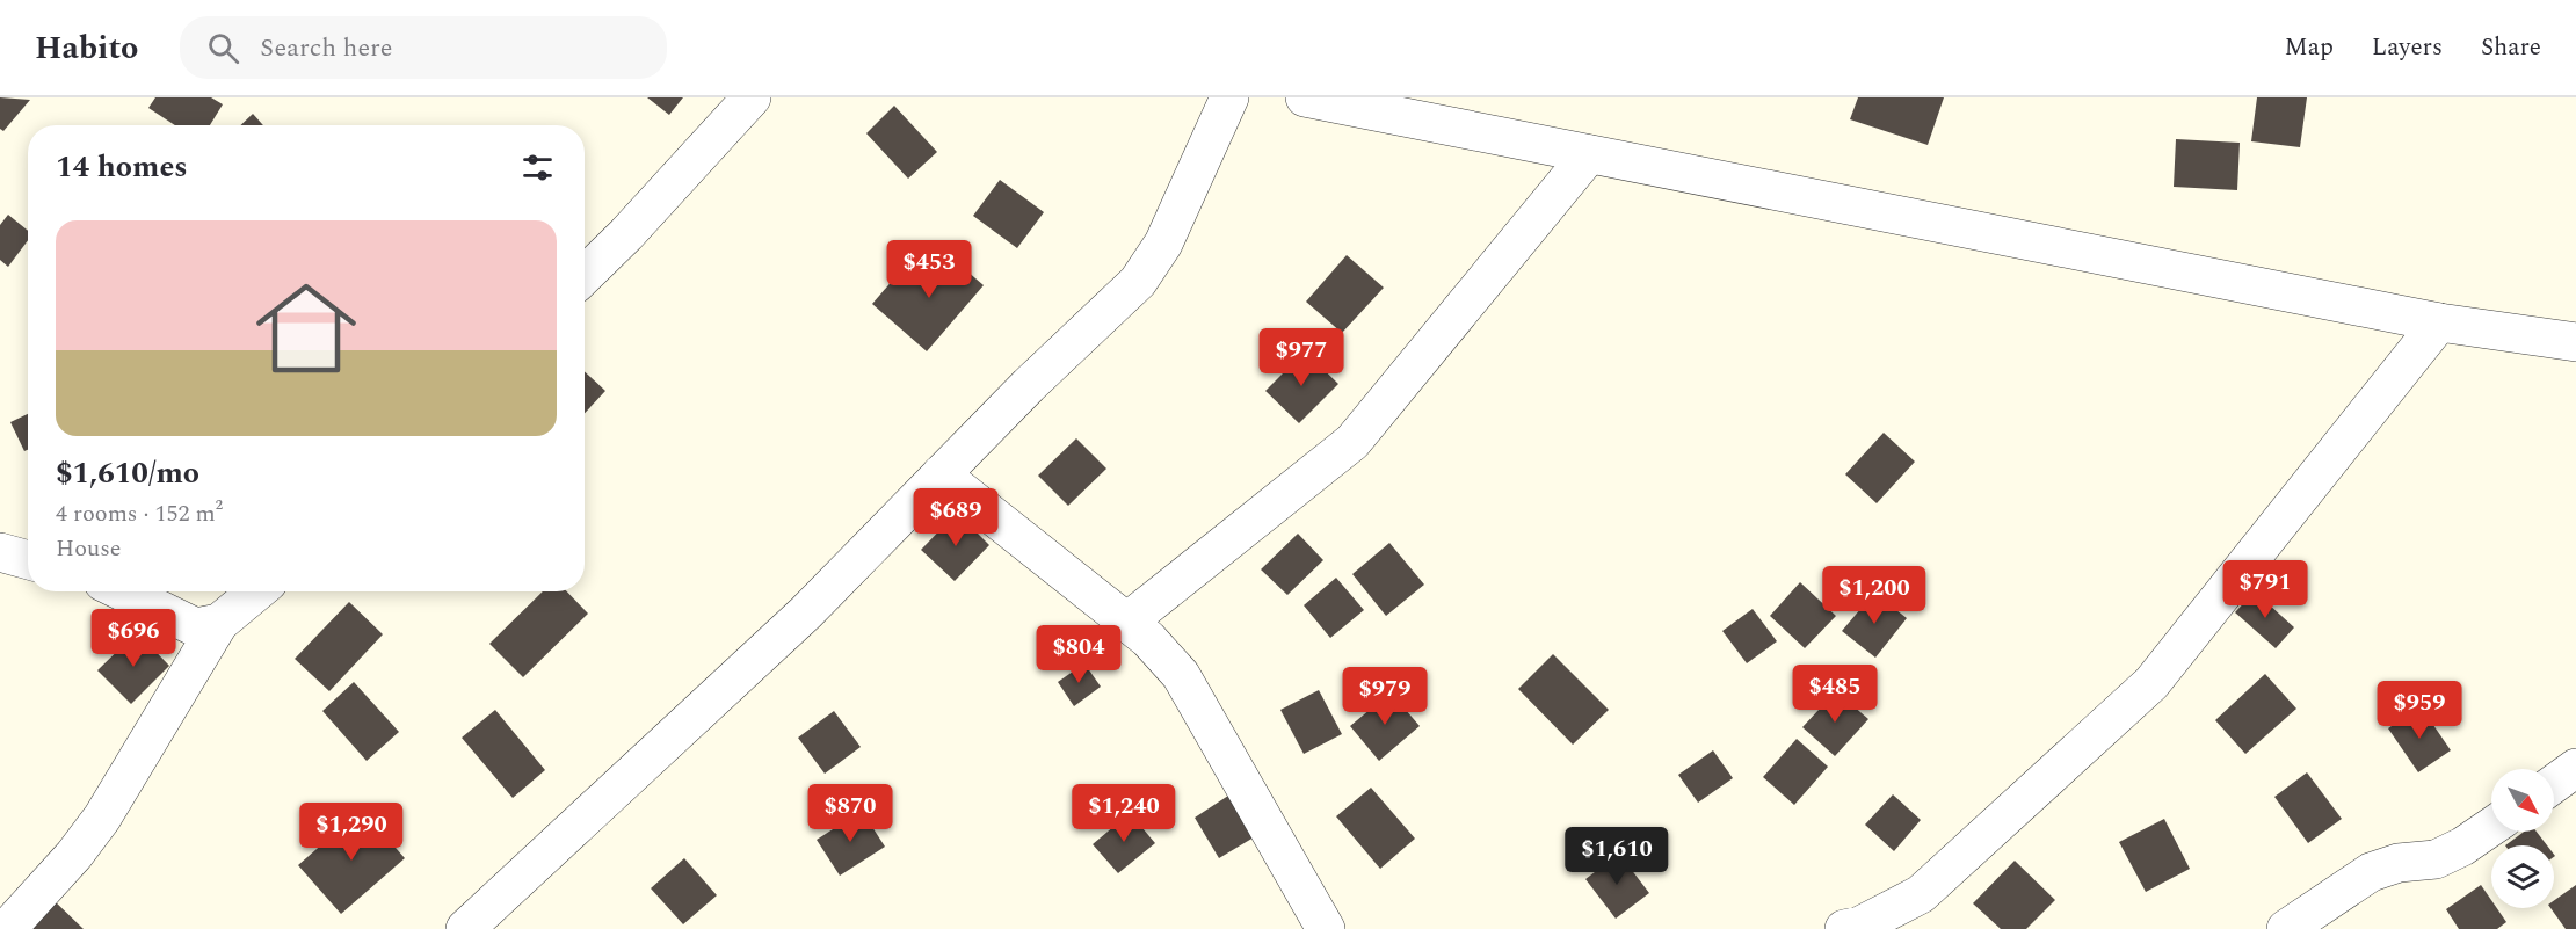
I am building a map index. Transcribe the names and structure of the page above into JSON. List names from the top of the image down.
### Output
{
  "north": "bottom right",
  "page": {
    "header": "Habito",
    "search": "Search here",
    "nav": ["Map", "Layers", "Share"],
    "heading": "14 homes",
    "list": [
      {
        "name": "$1,610/mo",
        "note": "4 rooms · 152 m² · House"
      }
    ],
    "price": [
      "$453",
      "$977",
      "$689",
      "$791",
      "$1,200",
      "$696",
      "$804",
      "$485",
      "$979",
      "$959",
      "$870",
      "$1,240",
      "$1,290",
      "$1,610"
    ]
  }
}
